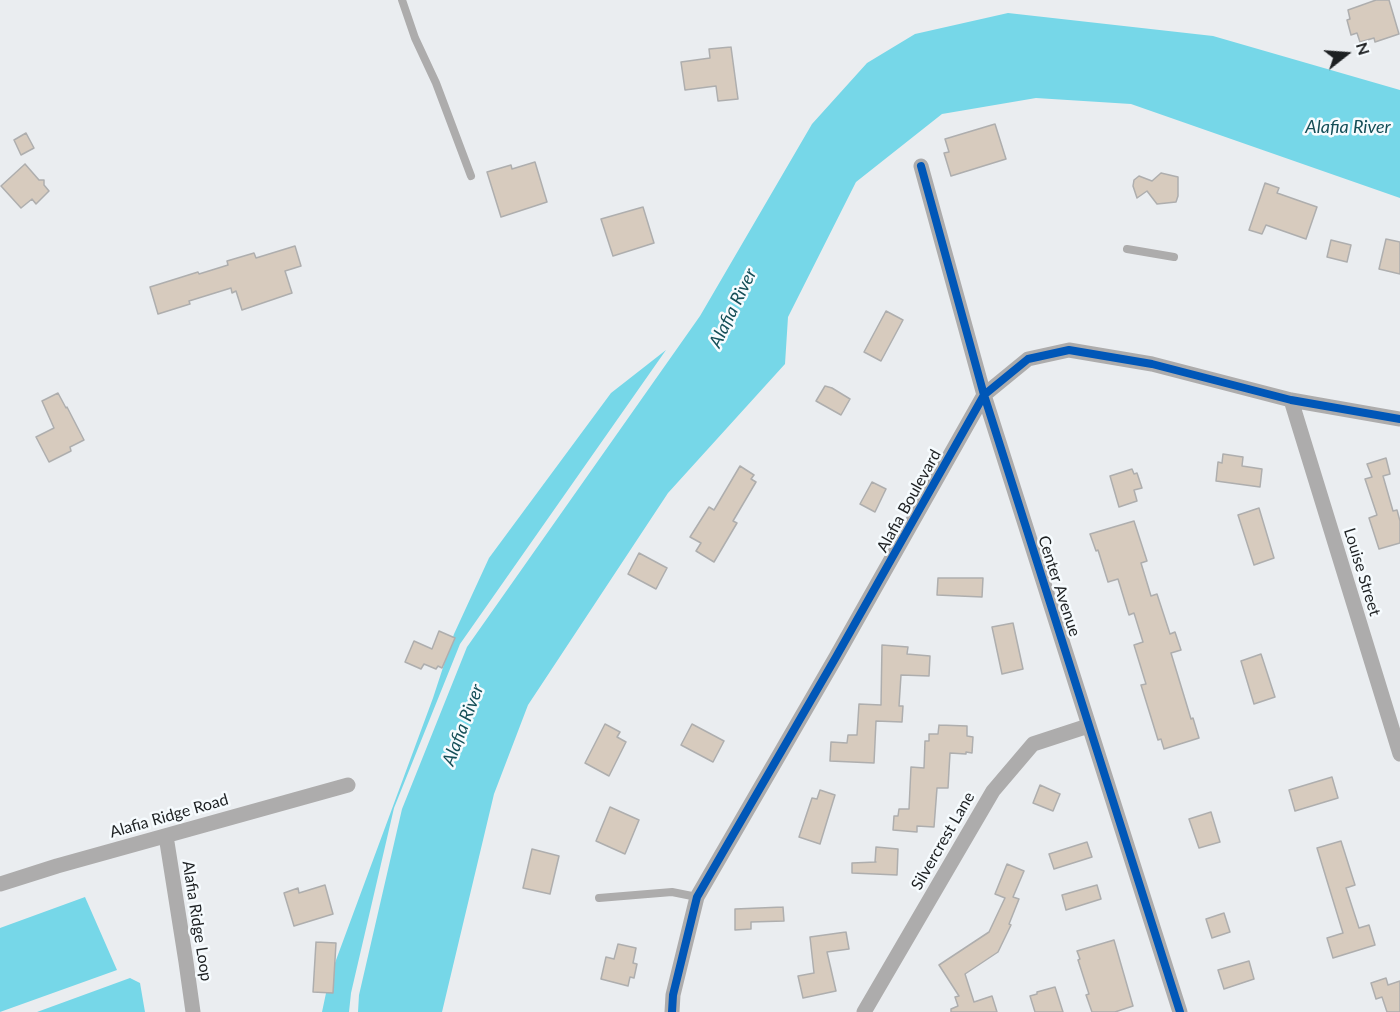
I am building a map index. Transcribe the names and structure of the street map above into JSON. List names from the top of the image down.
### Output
{
  "streets": {
    "street": [
      "Alafia Boulevard",
      "Louise Street",
      "Center Avenue",
      "Alafia Ridge Road",
      "Silvercrest Lane",
      "Alafia Ridge Loop"
    ]
  },
  "crossings": [
    ["Alafia Boulevard", "Louise Street"],
    ["Alafia Boulevard", "Center Avenue"],
    ["Center Avenue", "Silvercrest Lane"],
    ["Alafia Ridge Road", "Alafia Ridge Loop"]
  ],
  "water": ["Alafia River"],
  "north": "right"
}
